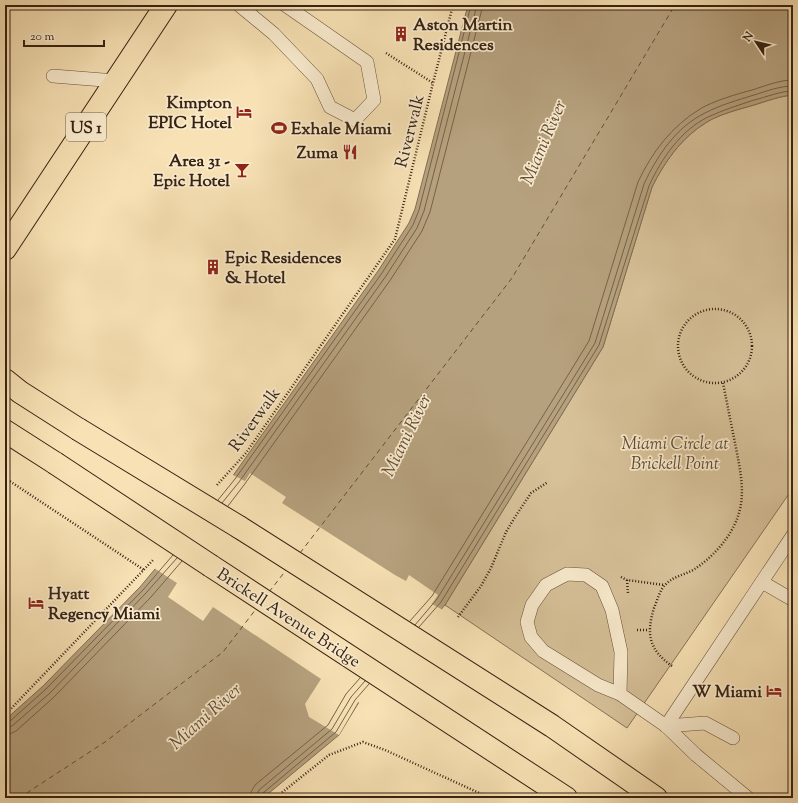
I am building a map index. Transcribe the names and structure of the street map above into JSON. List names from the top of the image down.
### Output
{
  "streets": {
    "main road": ["US 1", "Brickell Avenue Bridge"],
    "path": ["Riverwalk"]
  },
  "water": ["Miami River"],
  "parks": ["Miami Circle at Brickell Point"],
  "places": {
    "building": ["Aston Martin Residences", "Epic Residences & Hotel"],
    "hotel": ["Kimpton EPIC Hotel", "Hyatt Regency Miami", "W Miami"],
    "sports": ["Exhale Miami"],
    "restaurant": ["Zuma"],
    "bar": ["Area 31 - Epic Hotel"]
  },
  "scale_bar": "20 m",
  "north": "top left"
}
